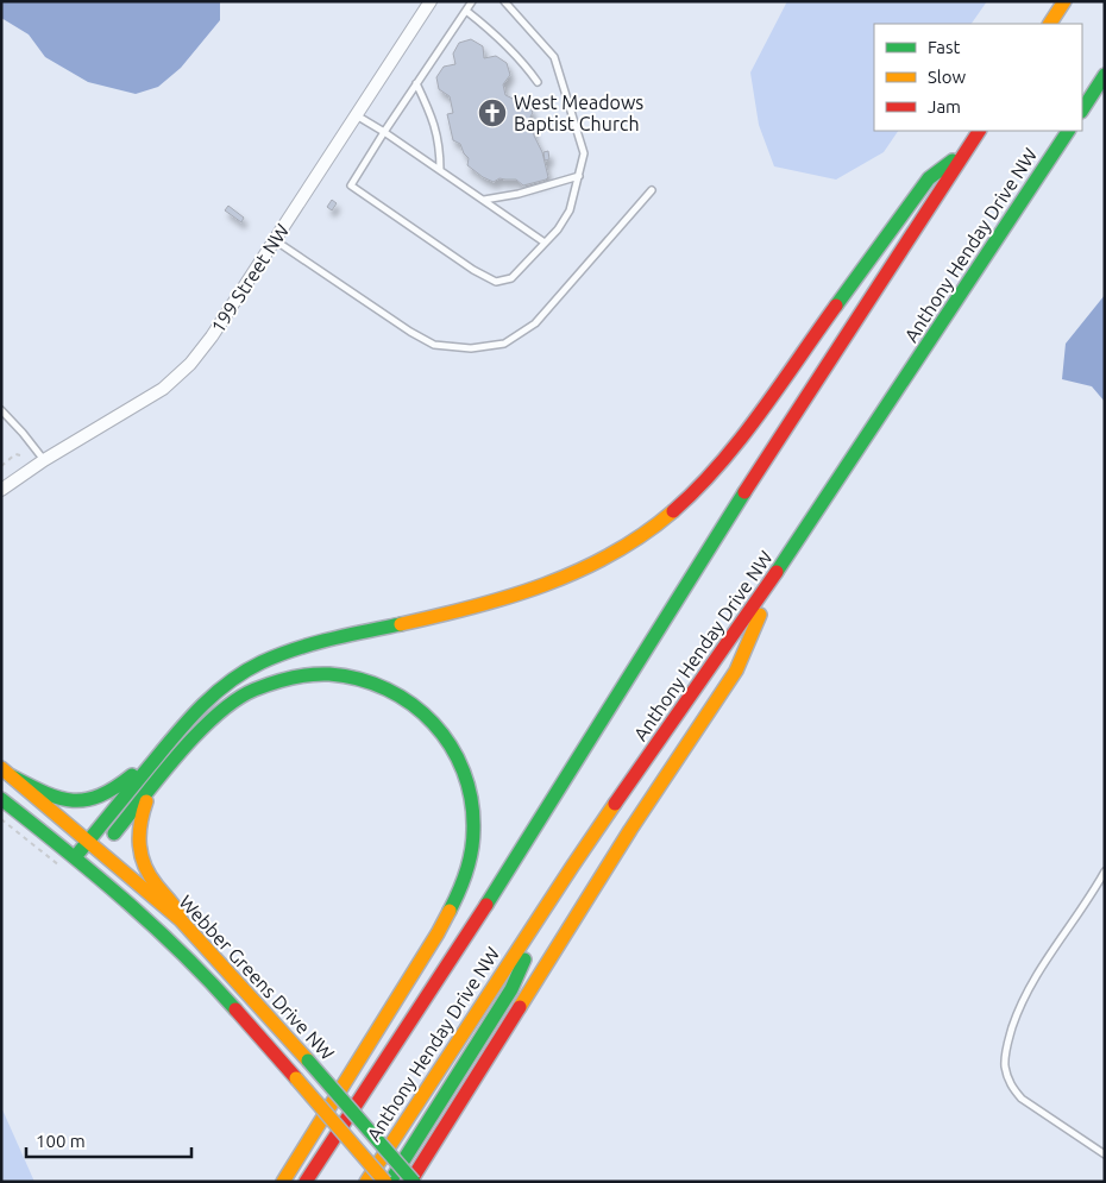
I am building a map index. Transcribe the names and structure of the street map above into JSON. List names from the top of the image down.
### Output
{
  "streets": {
    "main road": ["Anthony Henday Drive NW", "Webber Greens Drive NW"],
    "street": ["199 Street NW"]
  },
  "places": {
    "church": ["West Meadows Baptist Church"]
  },
  "legend": ["Fast", "Slow", "Jam"],
  "scale_bar": "100 m"
}
